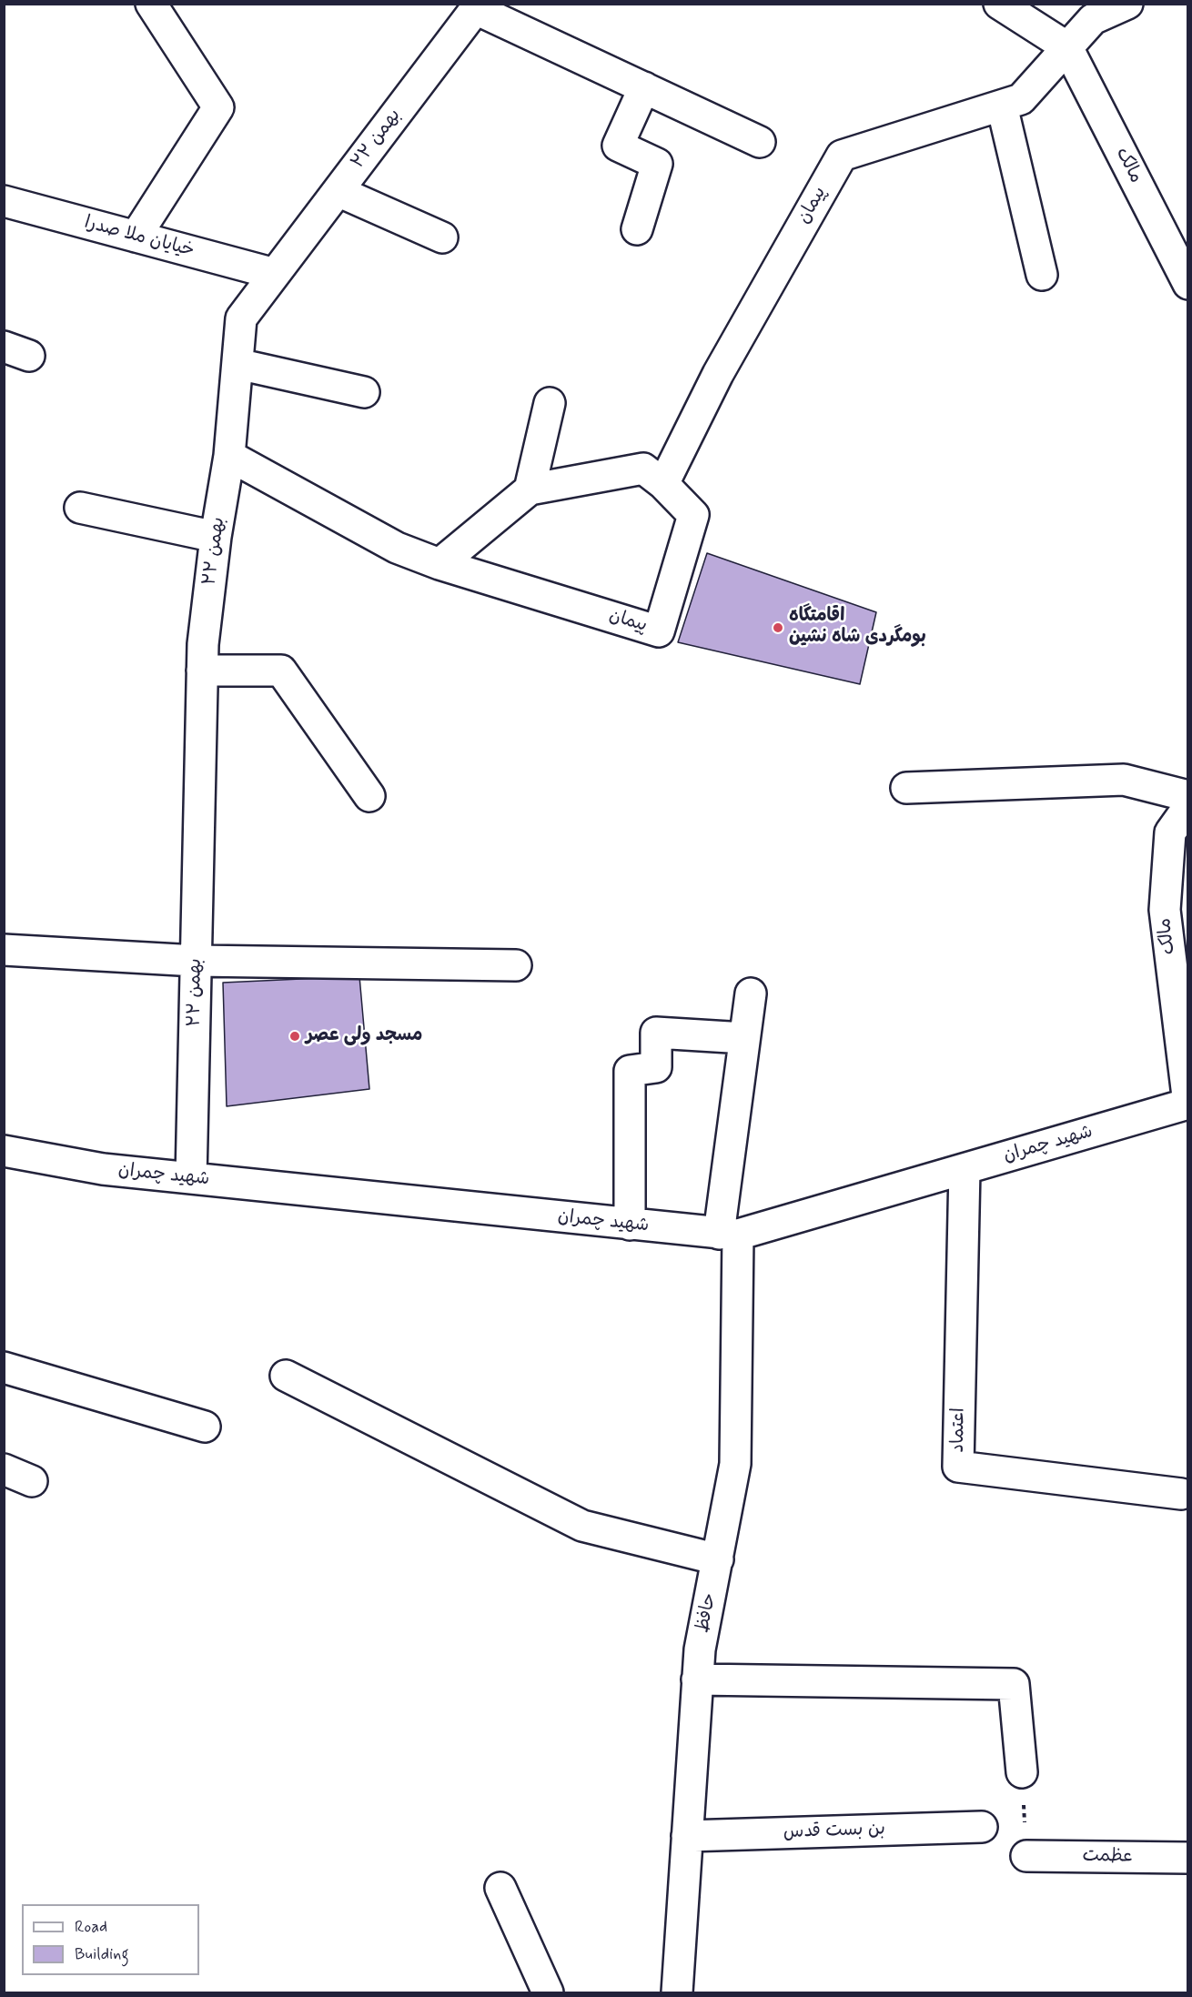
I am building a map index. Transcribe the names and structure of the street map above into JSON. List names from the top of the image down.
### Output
{
  "streets": {
    "street": [
      "۲۲ بهمن",
      "مالک",
      "پیمان",
      "خیایان ملا صدرا",
      "شهید چمران",
      "اعتماد",
      "حافظ",
      "بن بست قدس",
      "عظمت"
    ]
  },
  "crossings": [
    ["۲۲ بهمن", "پیمان"],
    ["۲۲ بهمن", "خیایان ملا صدرا"],
    ["۲۲ بهمن", "شهید چمران"],
    ["مالک", "پیمان"],
    ["مالک", "شهید چمران"],
    ["شهید چمران", "اعتماد"],
    ["شهید چمران", "حافظ"],
    ["حافظ", "بن بست قدس"]
  ],
  "places": ["اقامتگاه بومگردی شاه نشین", "مسجد ولی عصر"],
  "legend": ["Road", "Building"]
}
